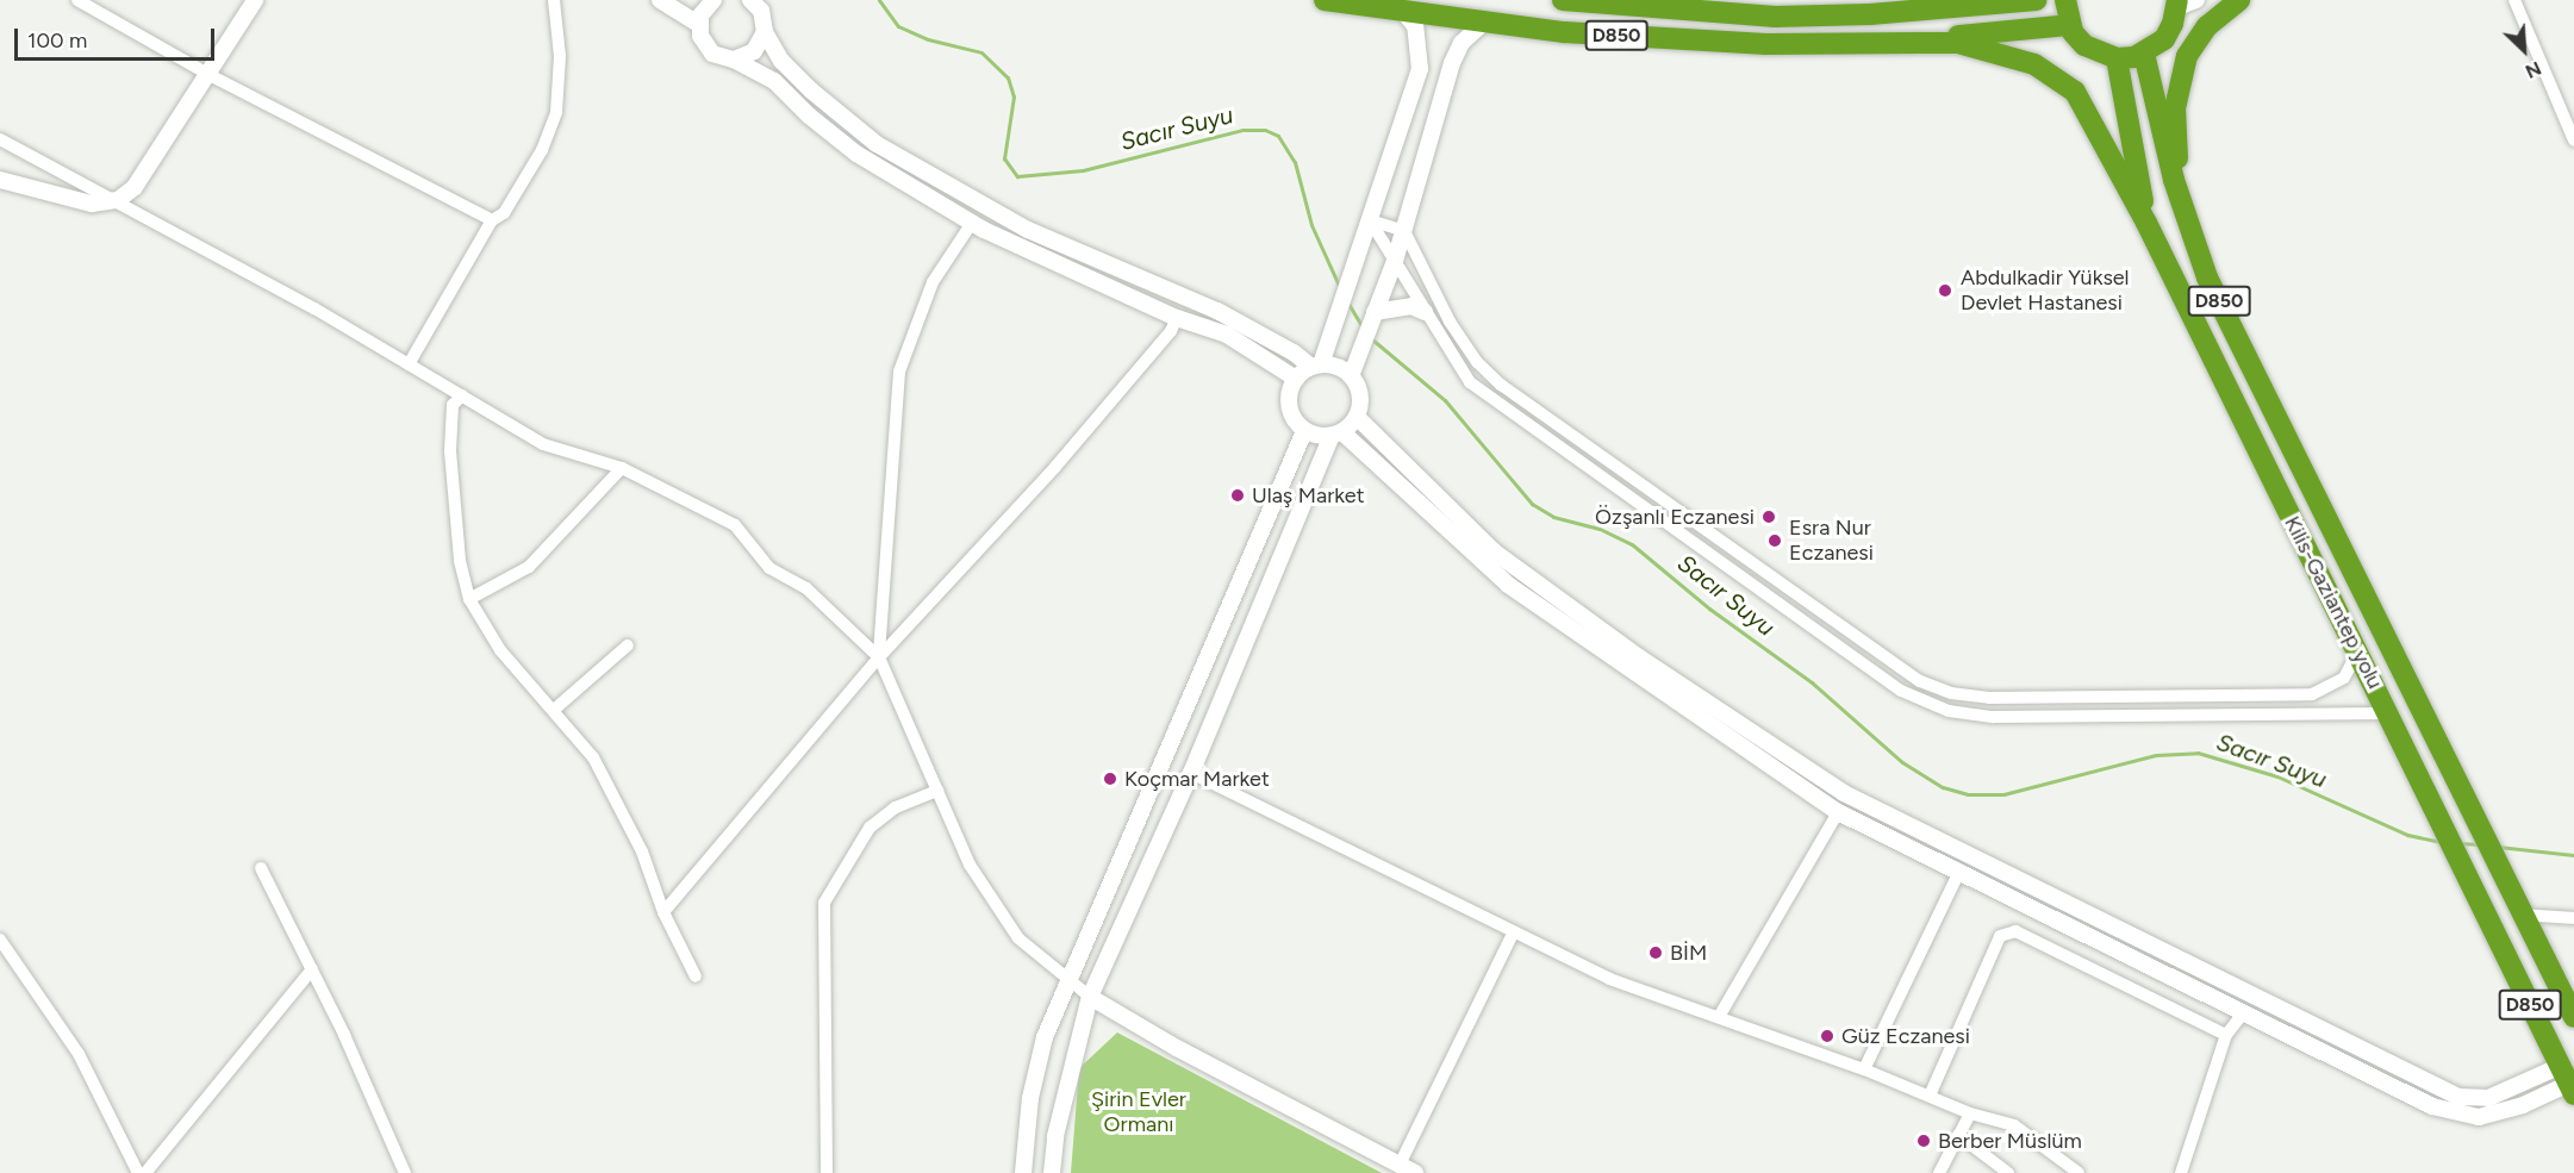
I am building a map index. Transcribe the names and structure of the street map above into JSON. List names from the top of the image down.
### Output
{
  "streets": {
    "highway": ["D850", "Kilis-Gaziantep yolu"]
  },
  "crossings": [
    ["D850", "Kilis-Gaziantep yolu"]
  ],
  "water": ["Sacır Suyu"],
  "parks": ["Şirin Evler Ormanı"],
  "places": [
    "Abdulkadir Yüksel Devlet Hastanesi",
    "Ulaş Market",
    "Özşanlı Eczanesi",
    "Esra Nur Eczanesi",
    "Koçmar Market",
    "BİM",
    "Güz Eczanesi",
    "Berber Müslüm"
  ],
  "scale_bar": "100 m",
  "north": "bottom right"
}
